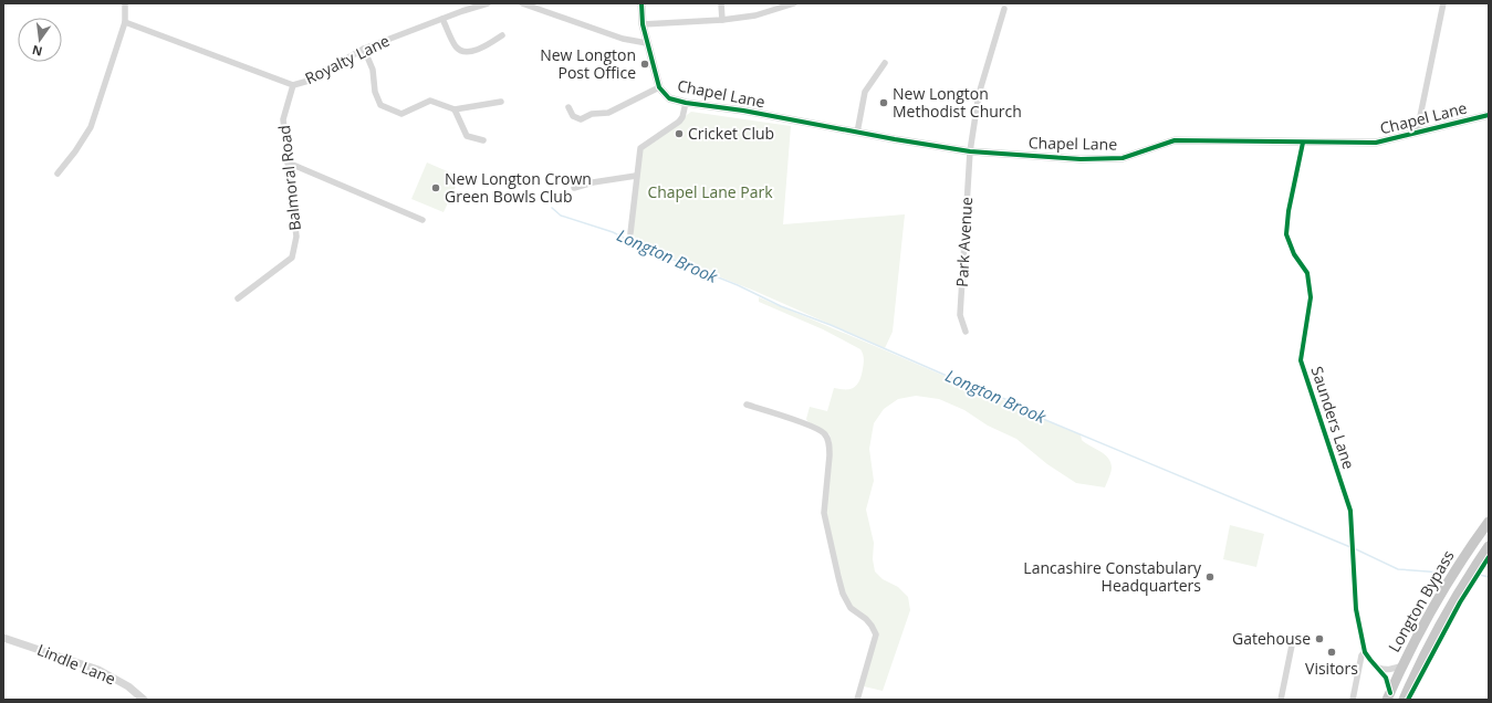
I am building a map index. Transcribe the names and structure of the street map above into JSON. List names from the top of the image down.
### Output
{
  "streets": {
    "highway": ["Longton Bypass"],
    "street": [
      "Royalty Lane",
      "Chapel Lane",
      "Balmoral Road",
      "Park Avenue",
      "Saunders Lane",
      "Lindle Lane"
    ]
  },
  "crossings": [
    ["Royalty Lane", "Balmoral Road"],
    ["Chapel Lane", "Park Avenue"],
    ["Chapel Lane", "Saunders Lane"],
    ["Saunders Lane", "Longton Bypass"]
  ],
  "water": ["Longton Brook"],
  "parks": ["Chapel Lane Park"],
  "places": [
    "New Longton Post Office",
    "New Longton Methodist Church",
    "Cricket Club",
    "New Longton Crown Green Bowls Club",
    "Lancashire Constabulary Headquarters",
    "Gatehouse",
    "Visitors"
  ],
  "north": "bottom"
}
